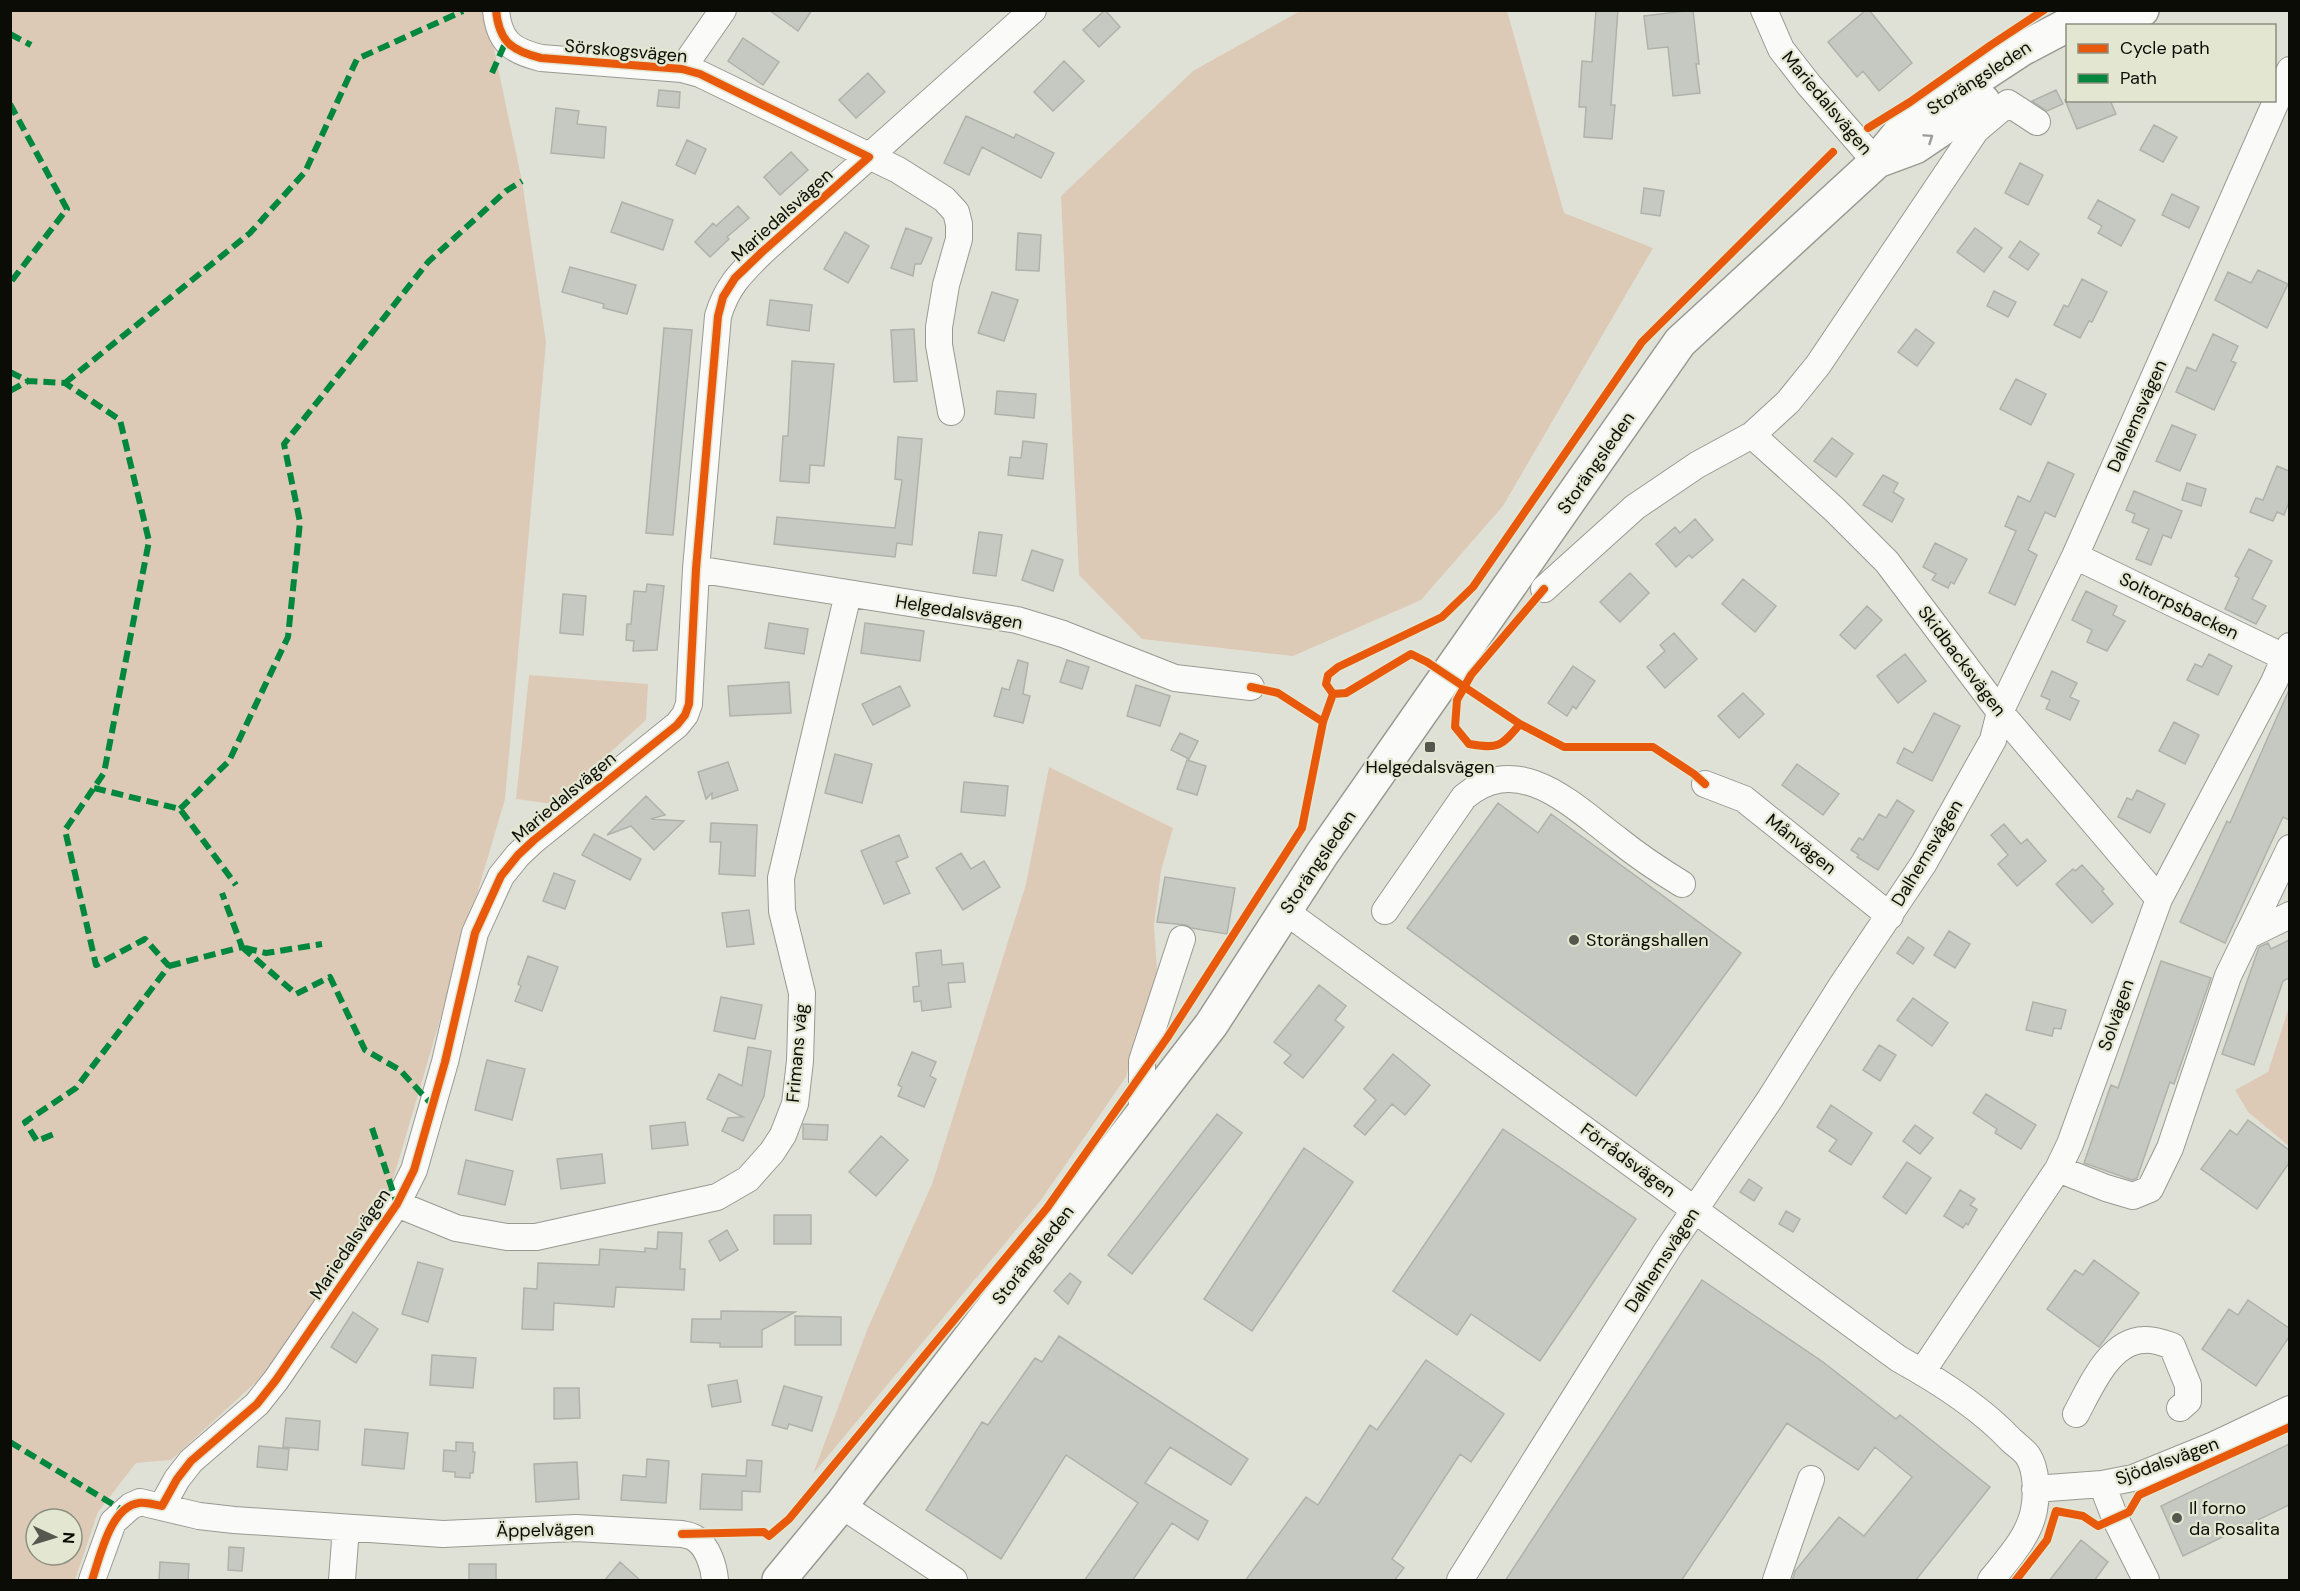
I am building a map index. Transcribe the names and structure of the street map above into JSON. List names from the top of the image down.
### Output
{
  "streets": {
    "main road": ["Storängsleden"],
    "street": [
      "Sörskogsvägen",
      "Mariedalsvägen",
      "Dalhemsvägen",
      "Soltorpsbacken",
      "Helgedalsvägen",
      "Skidbacksvägen",
      "Månvägen",
      "Solvägen",
      "Frimans väg",
      "Förrådsvägen",
      "Sjödalsvägen",
      "Äppelvägen"
    ]
  },
  "crossings": [
    ["Sörskogsvägen", "Mariedalsvägen"],
    ["Storängsleden", "Mariedalsvägen"],
    ["Storängsleden", "Förrådsvägen"],
    ["Mariedalsvägen", "Helgedalsvägen"],
    ["Mariedalsvägen", "Frimans väg"],
    ["Mariedalsvägen", "Äppelvägen"],
    ["Dalhemsvägen", "Soltorpsbacken"],
    ["Dalhemsvägen", "Skidbacksvägen"],
    ["Dalhemsvägen", "Månvägen"],
    ["Dalhemsvägen", "Förrådsvägen"],
    ["Soltorpsbacken", "Solvägen"],
    ["Helgedalsvägen", "Frimans väg"],
    ["Skidbacksvägen", "Solvägen"],
    ["Solvägen", "Förrådsvägen"],
    ["Förrådsvägen", "Sjödalsvägen"]
  ],
  "places": {
    "transit": ["Helgedalsvägen"],
    "other": ["Storängshallen", "Il forno da Rosalita"]
  },
  "legend": ["Cycle path", "Path"],
  "north": "right"
}
